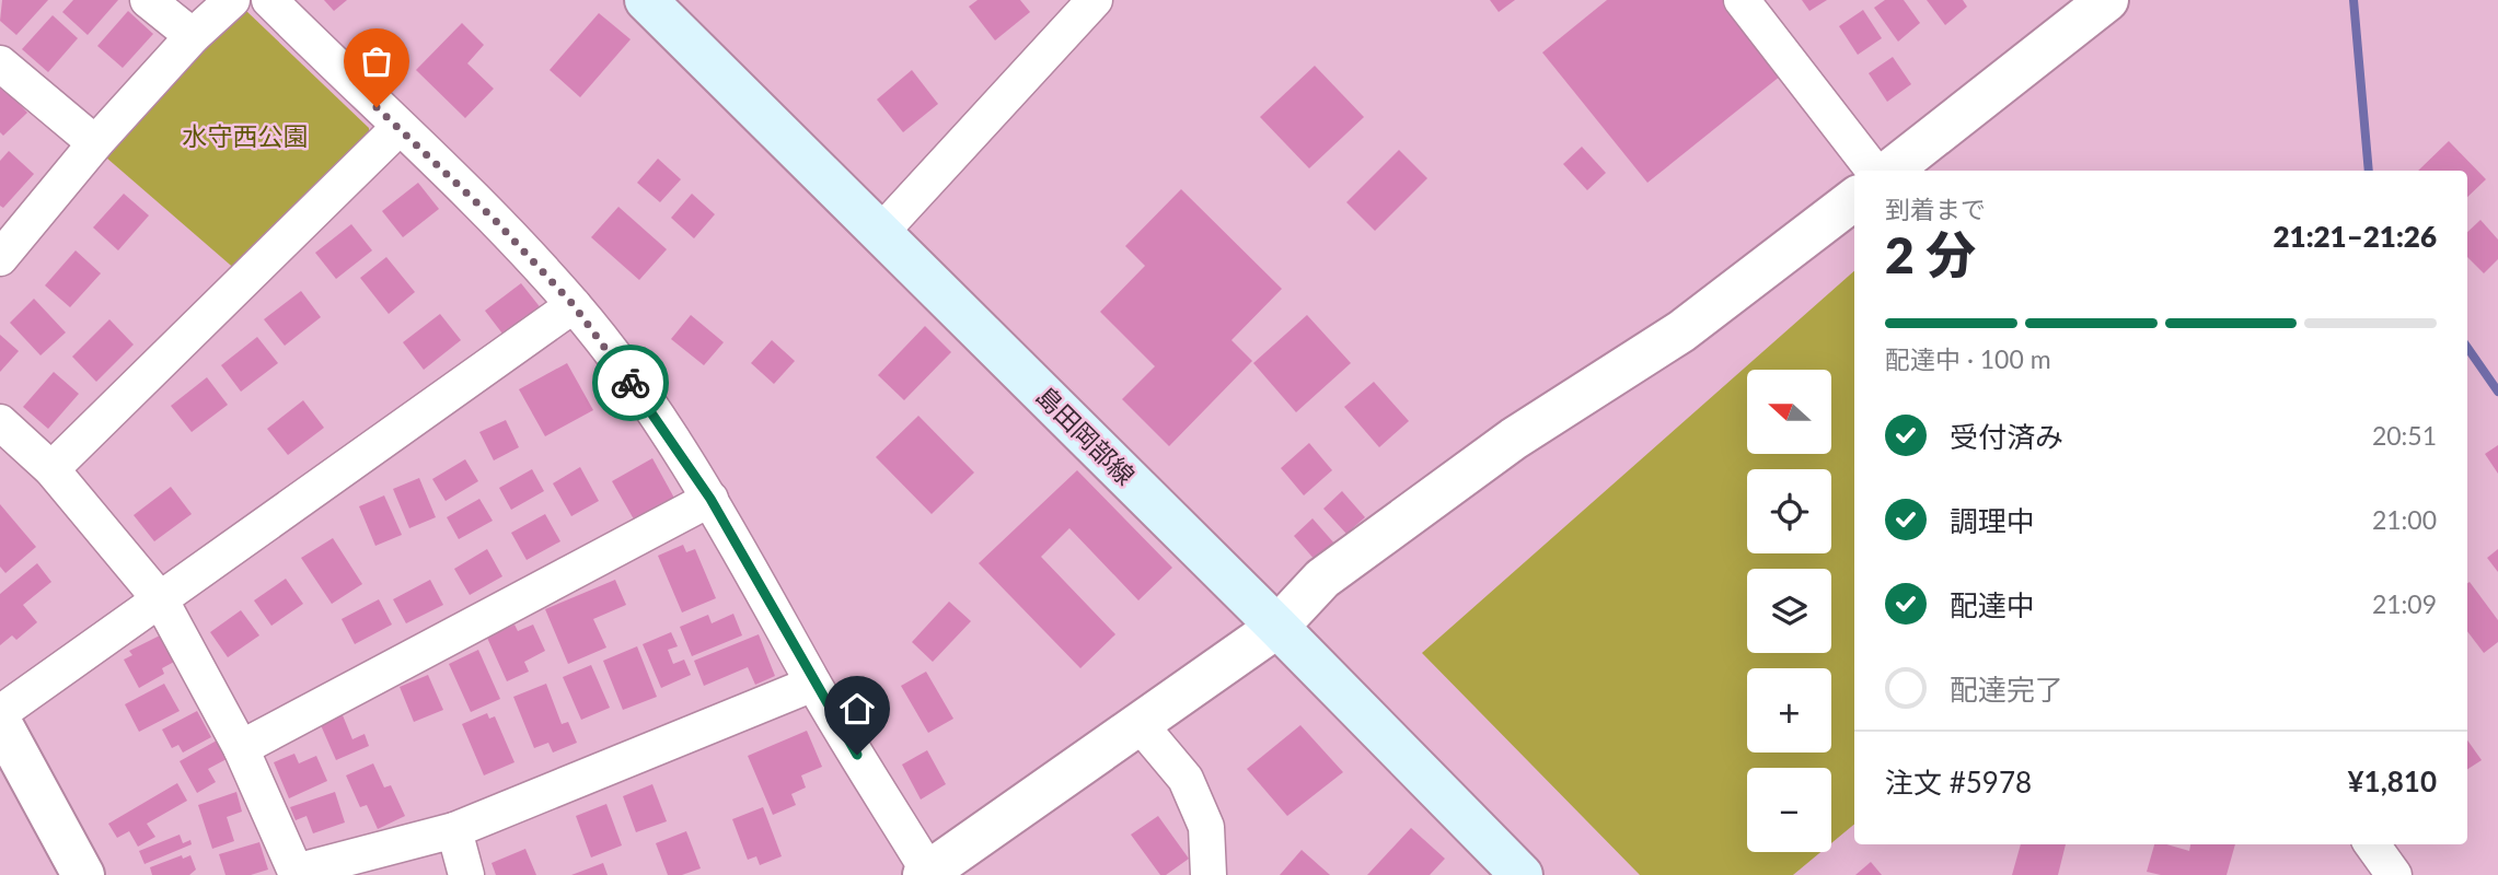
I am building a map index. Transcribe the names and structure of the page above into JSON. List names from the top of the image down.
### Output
{
  "streets": {
    "main road": ["島田岡部線"]
  },
  "parks": ["水守西公園"],
  "north": "left",
  "page": {
    "heading": ["2 分", "到着まで", "21:21–21:26"],
    "panel": ["注文 #5978", "¥1,810"],
    "bar": "配達中 · 100 m",
    "map_buttons": ["+", "−"],
    "list": [
      ["受付済み", "20:51"],
      ["調理中", "21:00"],
      ["配達中", "21:09"],
      "配達完了"
    ]
  }
}
